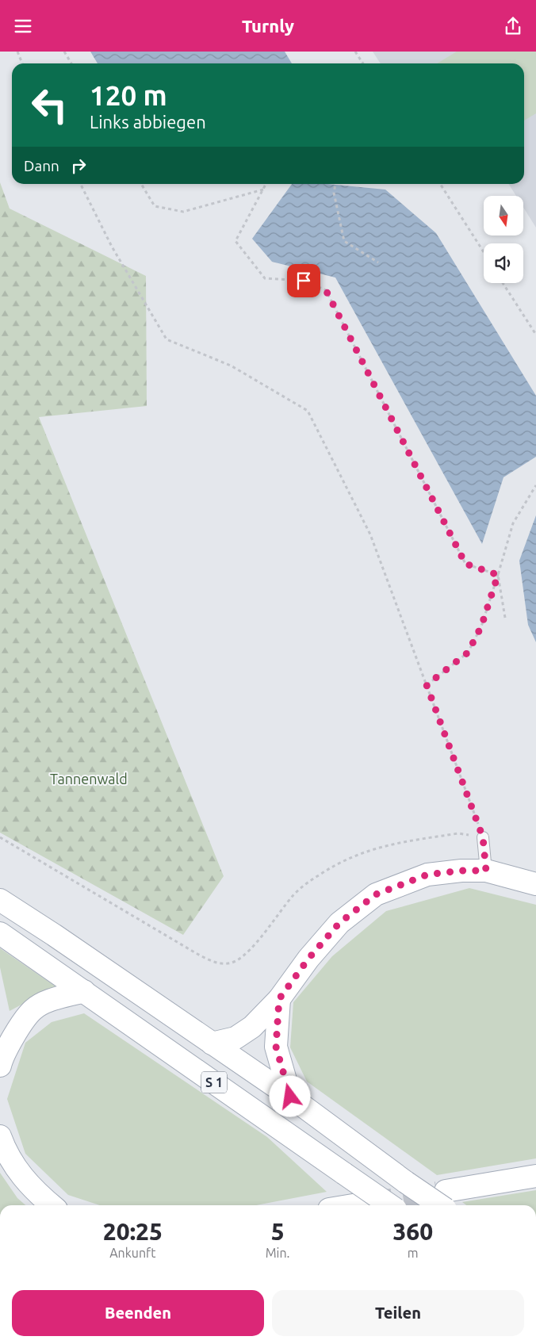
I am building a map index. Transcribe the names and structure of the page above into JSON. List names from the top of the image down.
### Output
{
  "streets": {
    "main road": ["S 1"]
  },
  "parks": ["Tannenwald"],
  "north": "bottom",
  "page": {
    "header": "Turnly",
    "turn": ["120 m", "Links abbiegen"],
    "then": "Dann",
    "eta": [
      "20:25",
      "Ankunft",
      "5",
      "Min.",
      "360",
      "m"
    ],
    "buttons": ["Beenden", "Teilen"]
  }
}
